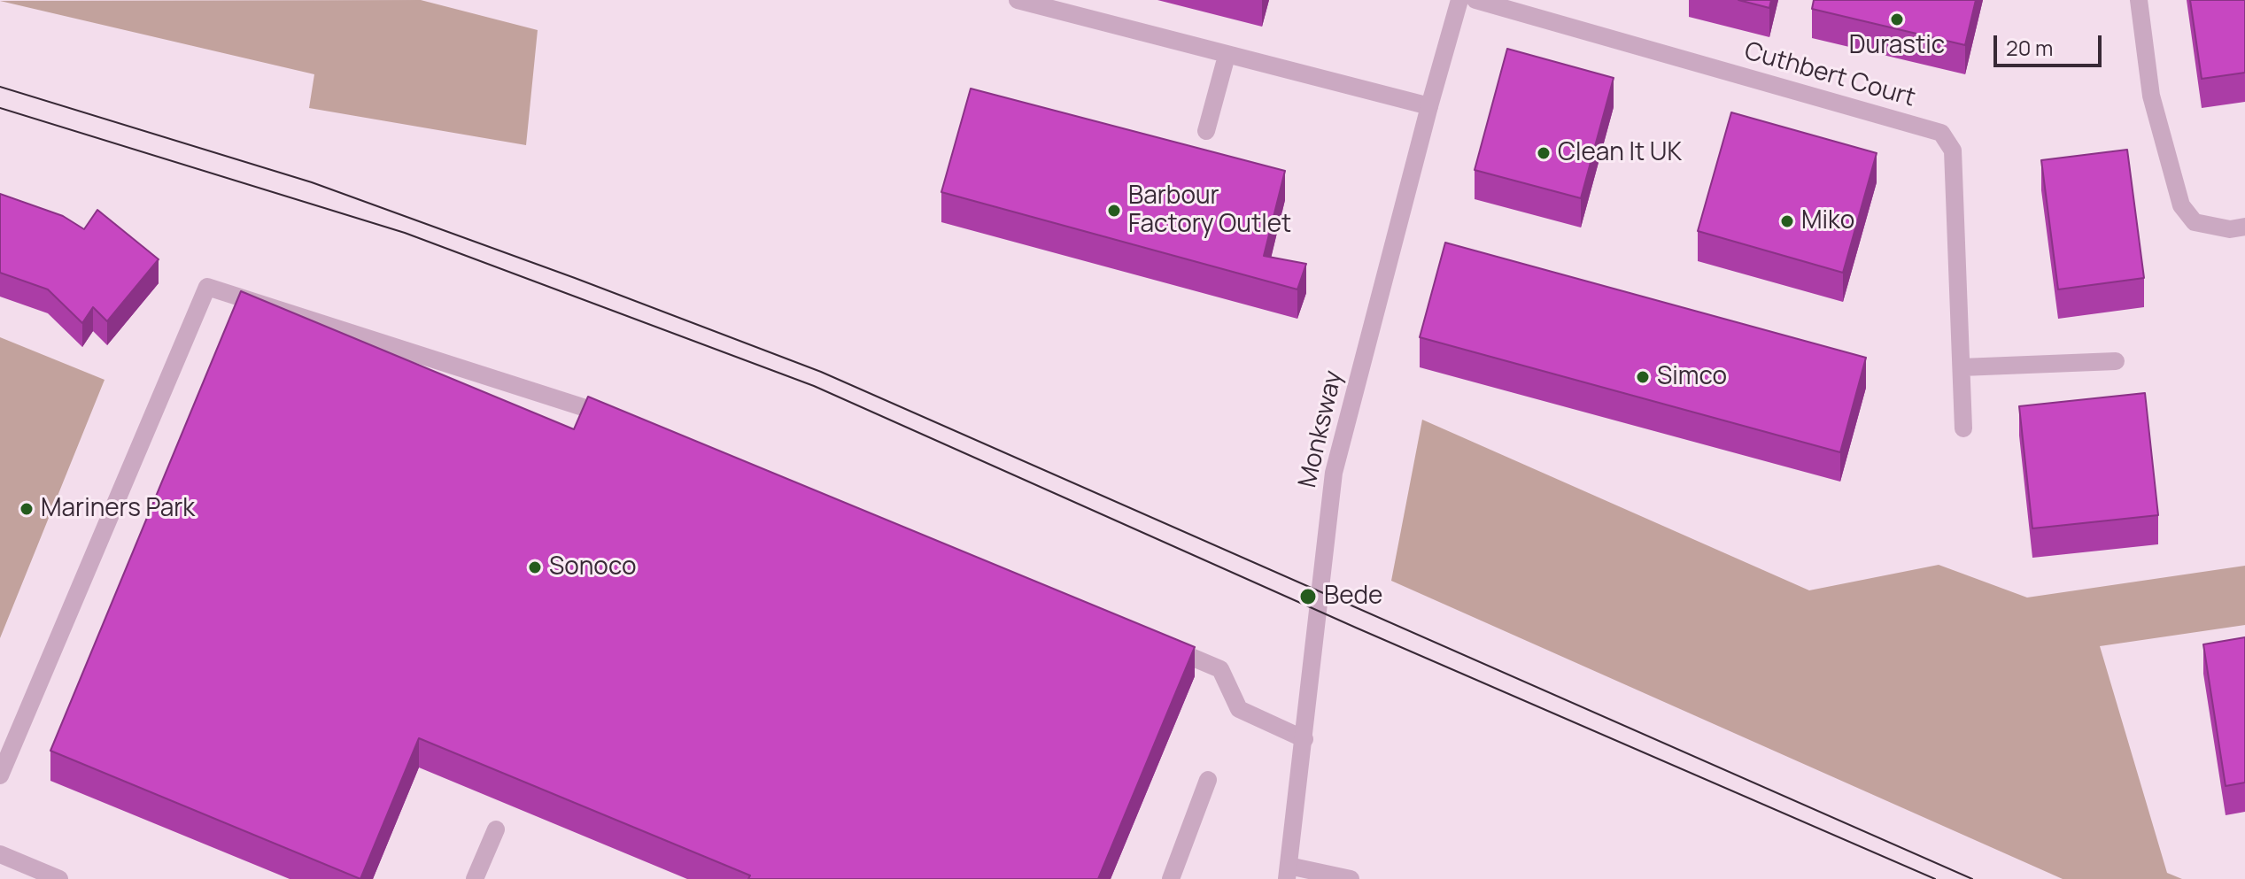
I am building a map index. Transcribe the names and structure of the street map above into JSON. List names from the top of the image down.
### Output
{
  "streets": {
    "street": ["Cuthbert Court", "Monksway"]
  },
  "places": [
    "Durastic",
    "Clean It UK",
    "Barbour Factory Outlet",
    "Miko",
    "Simco",
    "Mariners Park",
    "Sonoco",
    "Bede"
  ],
  "scale_bar": "20 m"
}
